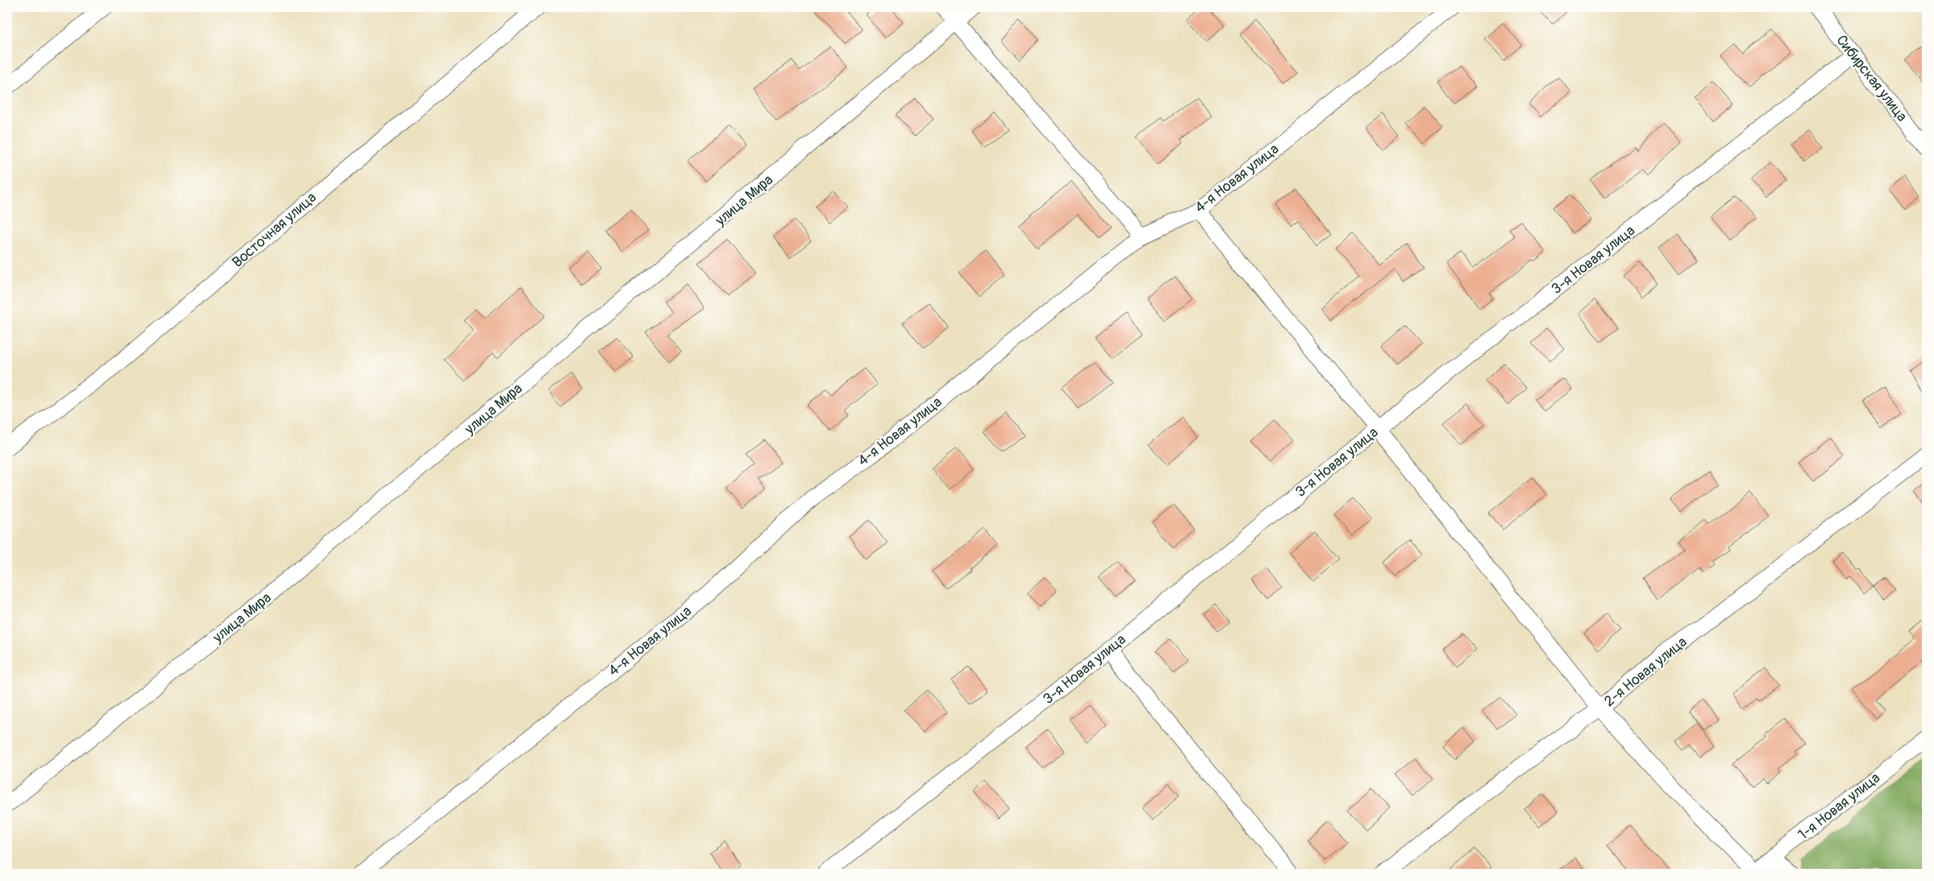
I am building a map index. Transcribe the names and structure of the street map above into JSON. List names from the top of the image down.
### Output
{
  "streets": {
    "street": [
      "Сибирская улица",
      "4-я Новая улица",
      "улица Мира",
      "Восточная улица",
      "3-я Новая улица",
      "2-я Новая улица",
      "1-я Новая улица"
    ]
  },
  "crossings": [
    ["Сибирская улица", "3-я Новая улица"]
  ]
}
